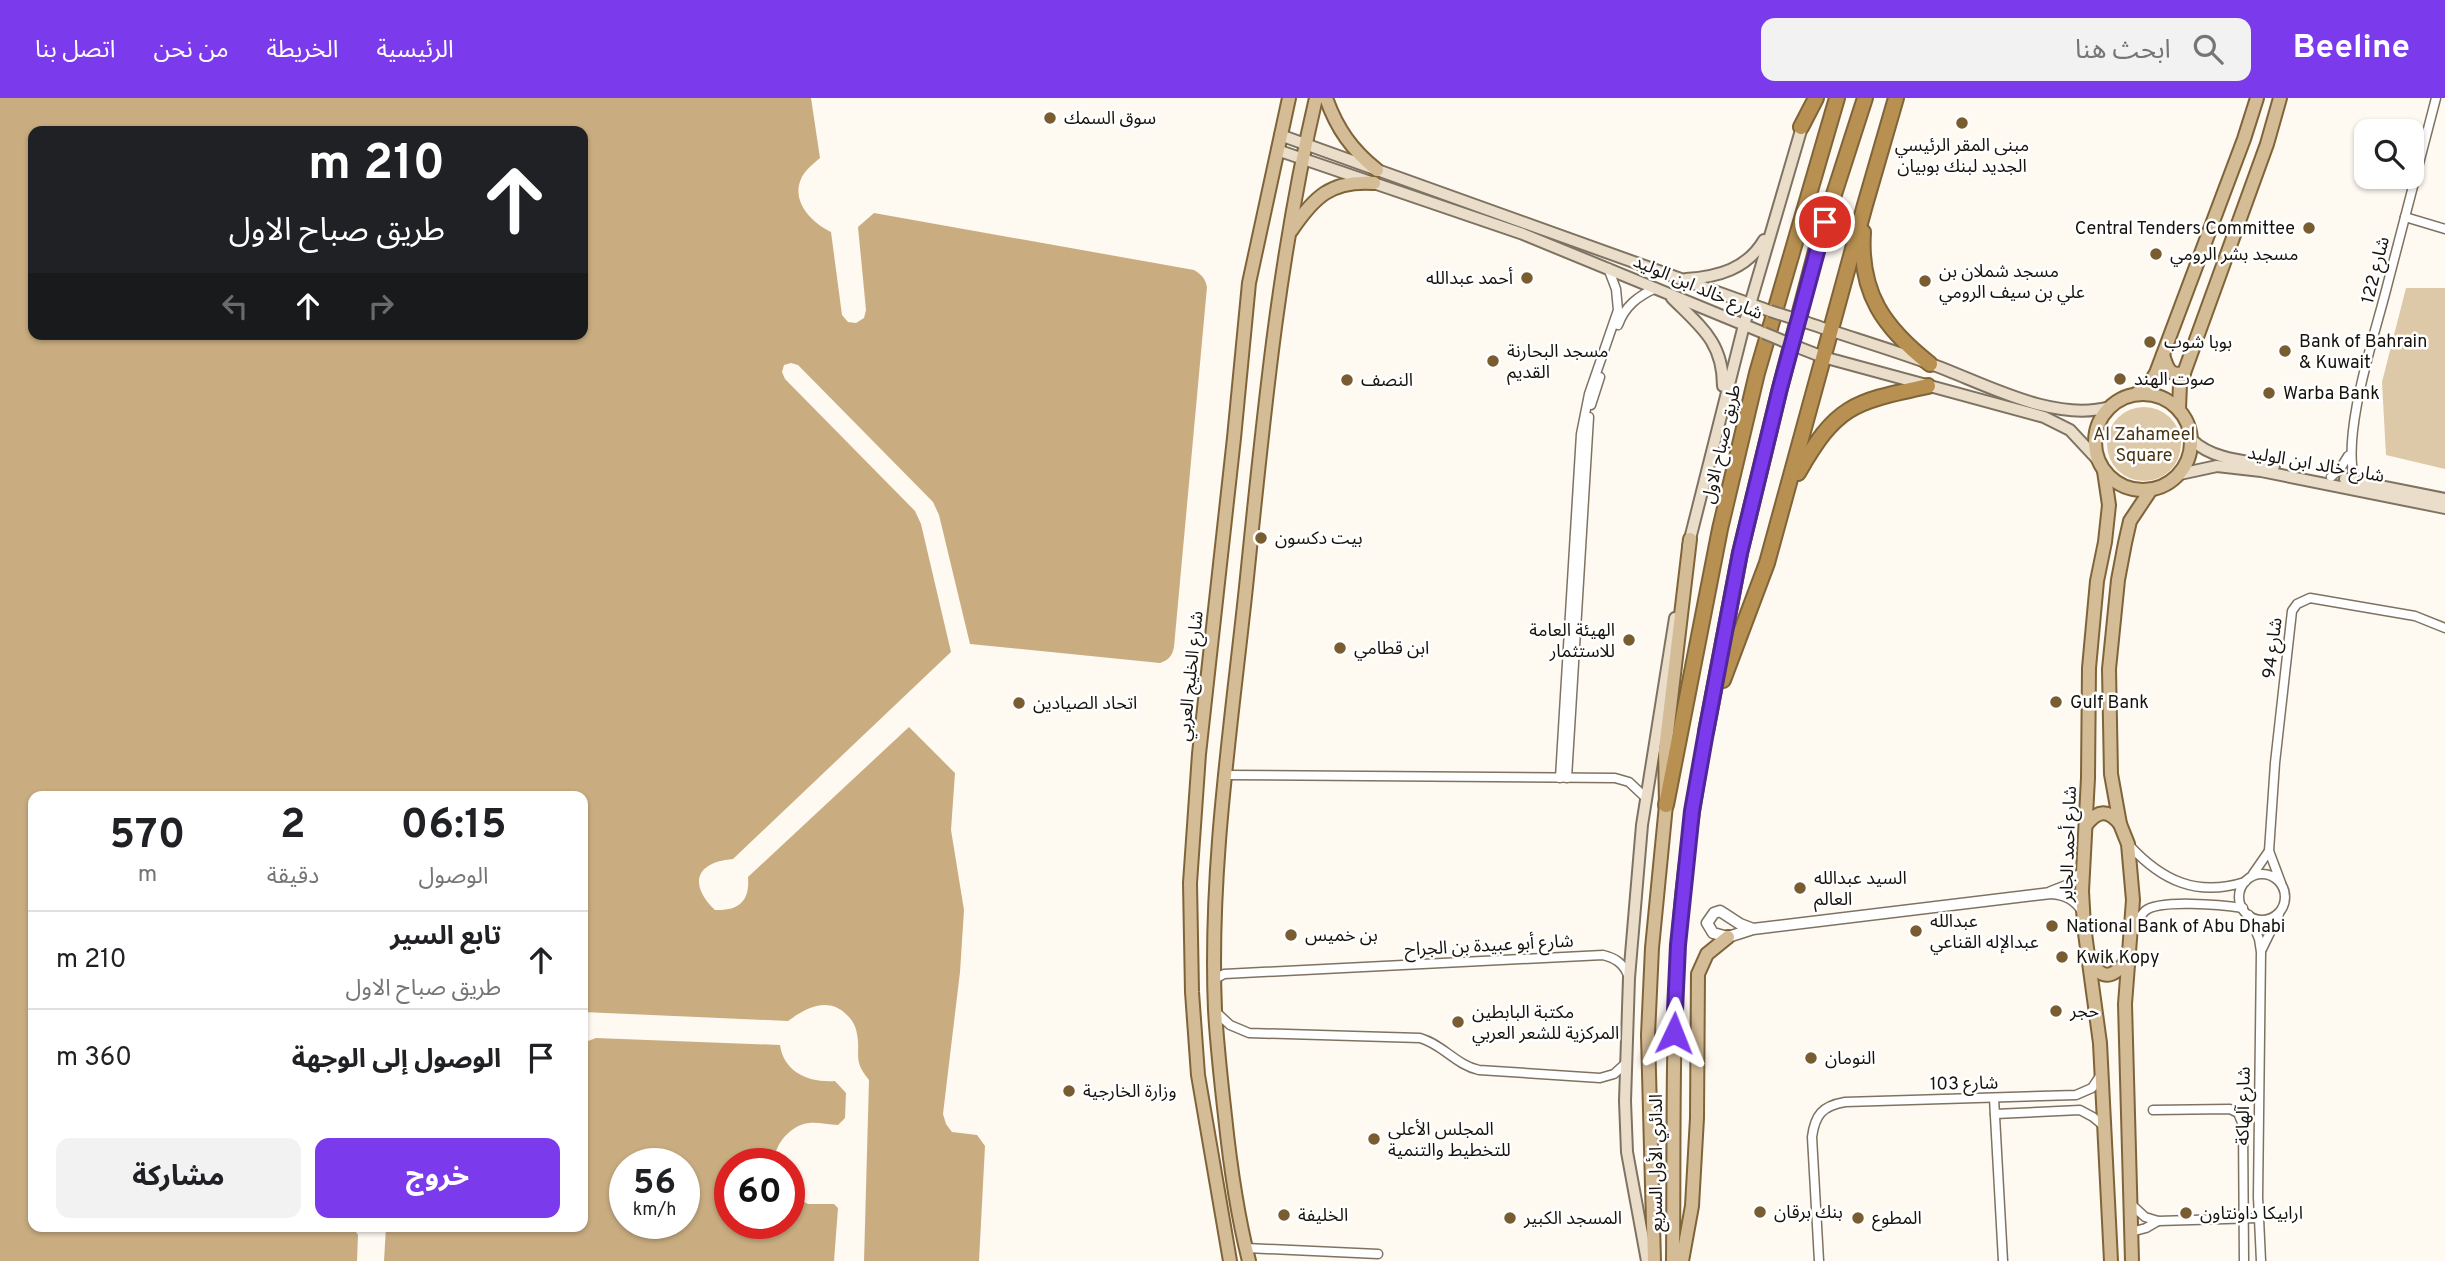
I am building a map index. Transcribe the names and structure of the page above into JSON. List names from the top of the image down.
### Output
{
  "streets": {
    "highway": ["طريق صباح الاول"],
    "main road": [
      "شارع خالد ابن الوليد",
      "شارع الخليج العربي",
      "شارع أحمد الجابر",
      "الدائري الأول السريع"
    ],
    "street": [
      "شارع 122",
      "شارع 94",
      "شارع أبو عبيدة بن الجراح",
      "شارع 103",
      "شارع آلهاكة"
    ]
  },
  "crossings": [
    ["شارع 122", "شارع خالد ابن الوليد"],
    ["شارع خالد ابن الوليد", "طريق صباح الاول"],
    ["شارع خالد ابن الوليد", "شارع الخليج العربي"],
    ["شارع خالد ابن الوليد", "شارع أحمد الجابر"],
    ["طريق صباح الاول", "الدائري الأول السريع"],
    ["شارع 94", "شارع آلهاكة"],
    ["شارع أحمد الجابر", "شارع 103"],
    ["شارع أبو عبيدة بن الجراح", "الدائري الأول السريع"]
  ],
  "parks": ["Al Zahameel Square"],
  "places": [
    "سوق السمك",
    "مبنى المقر الرئيسي الجديد لبنك بوبيان",
    "Central Tenders Committee",
    "مسجد بشر الرومي",
    "أحمد عبدالله",
    "مسجد شملان بن علي بن سيف الرومي",
    "بوبا شوب",
    "Bank of Bahrain & Kuwait",
    "مسجد البحارنة القديم",
    "صوت الهند",
    "النصف",
    "Warba Bank",
    "بيت دكسون",
    "الهيئة العامة للاستثمار",
    "ابن قطامي",
    "Gulf Bank",
    "اتحاد الصيادين",
    "السيد عبدالله العالم",
    "National Bank of Abu Dhabi",
    "عبدالله عبدالإله القناعي",
    "بن خميس",
    "Kwik Kopy",
    "حجر",
    "مكتبة البابطين المركزية للشعر العربي",
    "النومان",
    "وزارة الخارجية",
    "المجلس الأعلى للتخطيط والتنمية",
    "بنك برقان",
    "ارابيكا داونتاون",
    "الخليفة",
    "المسجد الكبير",
    "المطوع"
  ],
  "page": {
    "header": "Beeline",
    "search": "ابحث هنا",
    "nav": [
      "الرئيسية",
      "الخريطة",
      "من نحن",
      "اتصل بنا"
    ],
    "turn": ["210 m", "طريق صباح الاول"],
    "eta": [
      "06:15",
      "الوصول",
      "2",
      "دقيقة",
      "570",
      "m"
    ],
    "list": [
      {
        "name": "تابع السير",
        "note": "طريق صباح الاول",
        "value": "210 m"
      },
      {
        "name": "الوصول إلى الوجهة",
        "value": "360 m"
      }
    ],
    "buttons": ["خروج", "مشاركة"],
    "speed": "56 km/h",
    "limit": "60"
  }
}
